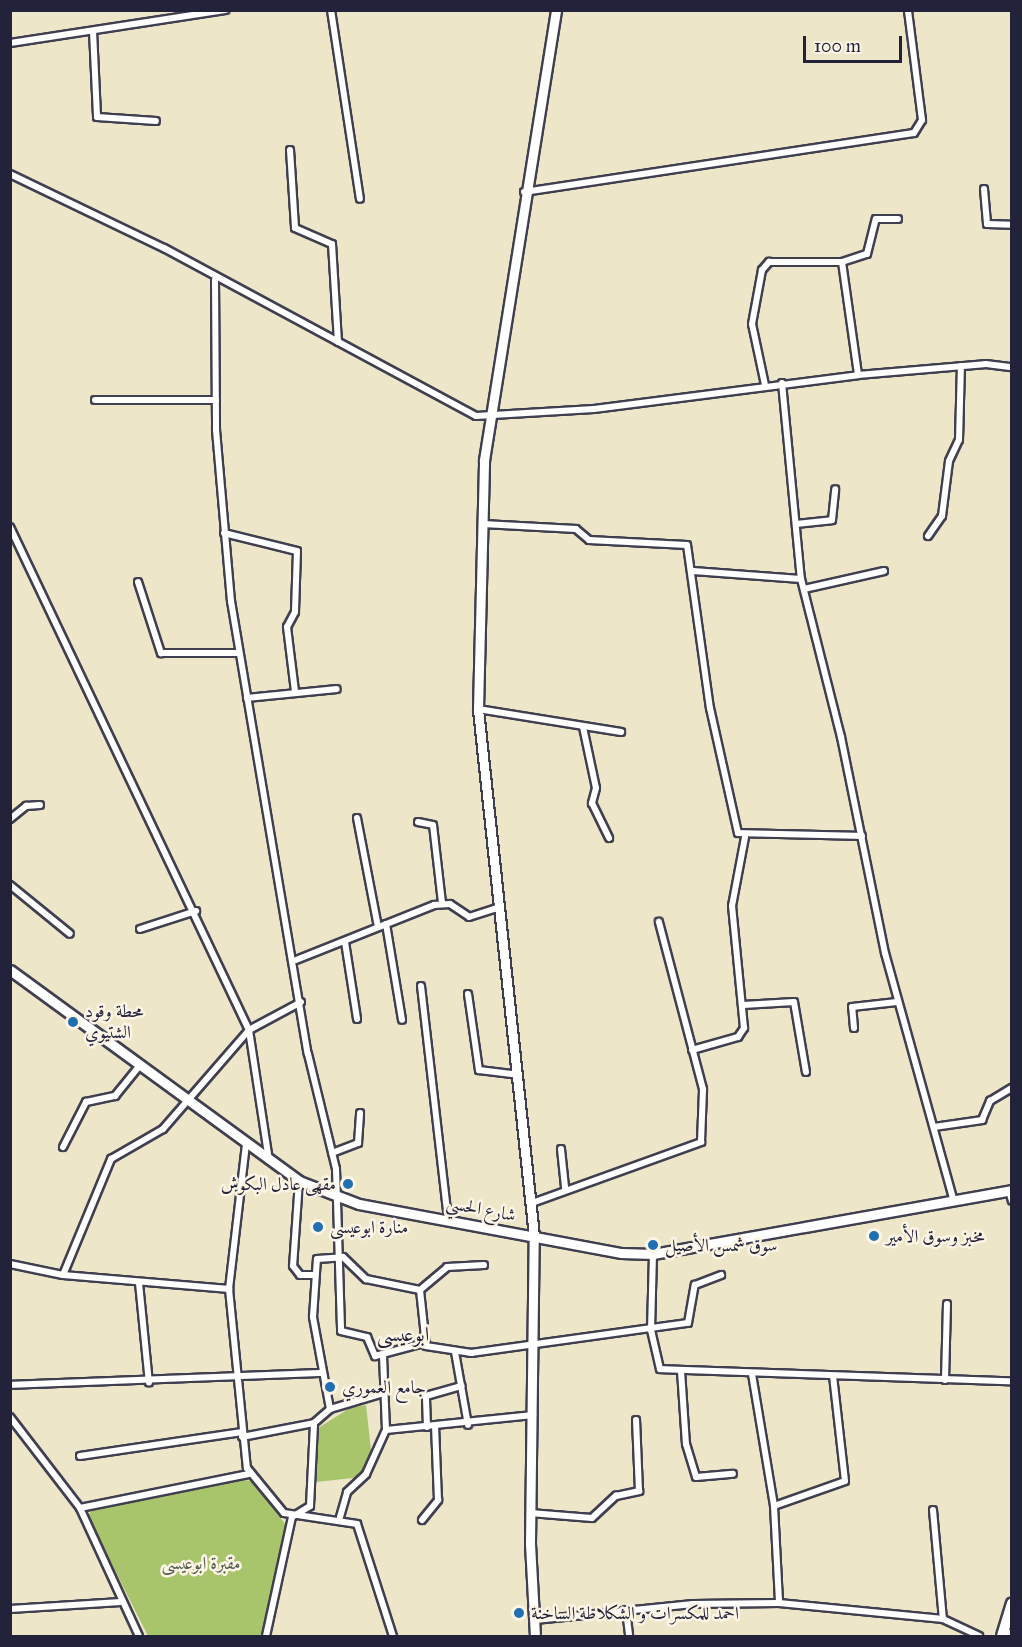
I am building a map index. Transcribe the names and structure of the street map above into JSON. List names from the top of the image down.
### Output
{
  "streets": {
    "main road": ["شارع الحسي"]
  },
  "districts": ["ابوعيسى"],
  "parks": ["مقبرة ابوعيسى"],
  "places": [
    "محطة وقود الشتيوي",
    "مقهى عادل البكوش",
    "منارة ابوعيسى",
    "مخبز وسوق الأمير",
    "سوق شمس الأصيل",
    "جامع العموري",
    "احمد للمكسرات و الشكلاطة الساخنة"
  ],
  "scale_bar": "100 m"
}
